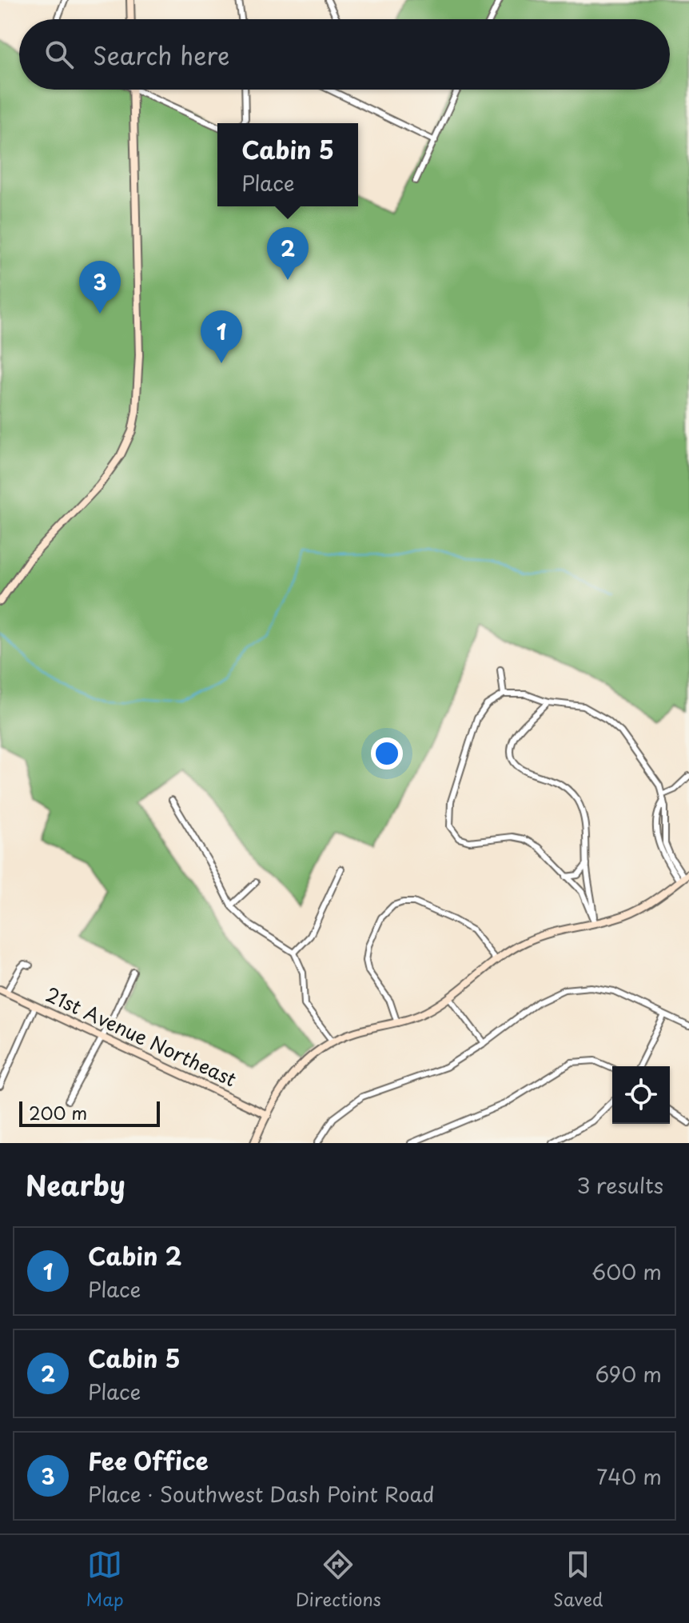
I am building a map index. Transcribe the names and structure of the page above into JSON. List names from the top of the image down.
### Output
{
  "streets": {
    "street": ["21st Avenue Northeast"]
  },
  "scale_bar": "200 m",
  "page": {
    "search": "Search here",
    "popup": ["Cabin 5", "Place"],
    "pins": ["2", "3", "1"],
    "scale": "200 m",
    "heading": ["Nearby", "3 results"],
    "list": [
      {
        "mark": "1",
        "name": "Cabin 2",
        "note": "Place",
        "value": "600 m"
      },
      {
        "mark": "2",
        "name": "Cabin 5",
        "note": "Place",
        "value": "690 m"
      },
      {
        "mark": "3",
        "name": "Fee Office",
        "note": "Place · Southwest Dash Point Road",
        "value": "740 m"
      }
    ],
    "nav": ["Map", "Directions", "Saved"]
  }
}
